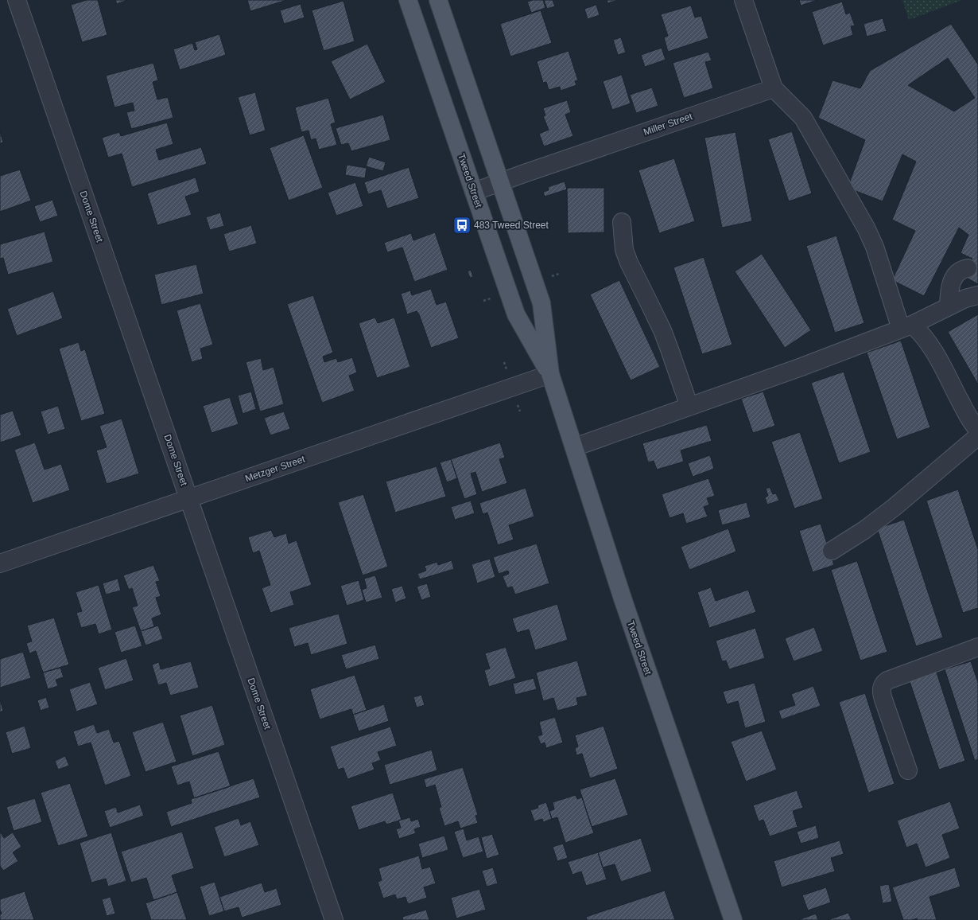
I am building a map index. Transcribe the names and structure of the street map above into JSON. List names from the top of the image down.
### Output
{
  "streets": {
    "main road": ["Tweed Street"],
    "street": ["Miller Street", "Dome Street", "Metzger Street"]
  },
  "crossings": [
    ["Miller Street", "Tweed Street"],
    ["Tweed Street", "Metzger Street"],
    ["Dome Street", "Metzger Street"]
  ],
  "places": {
    "bus stop": ["483 Tweed Street"]
  }
}
